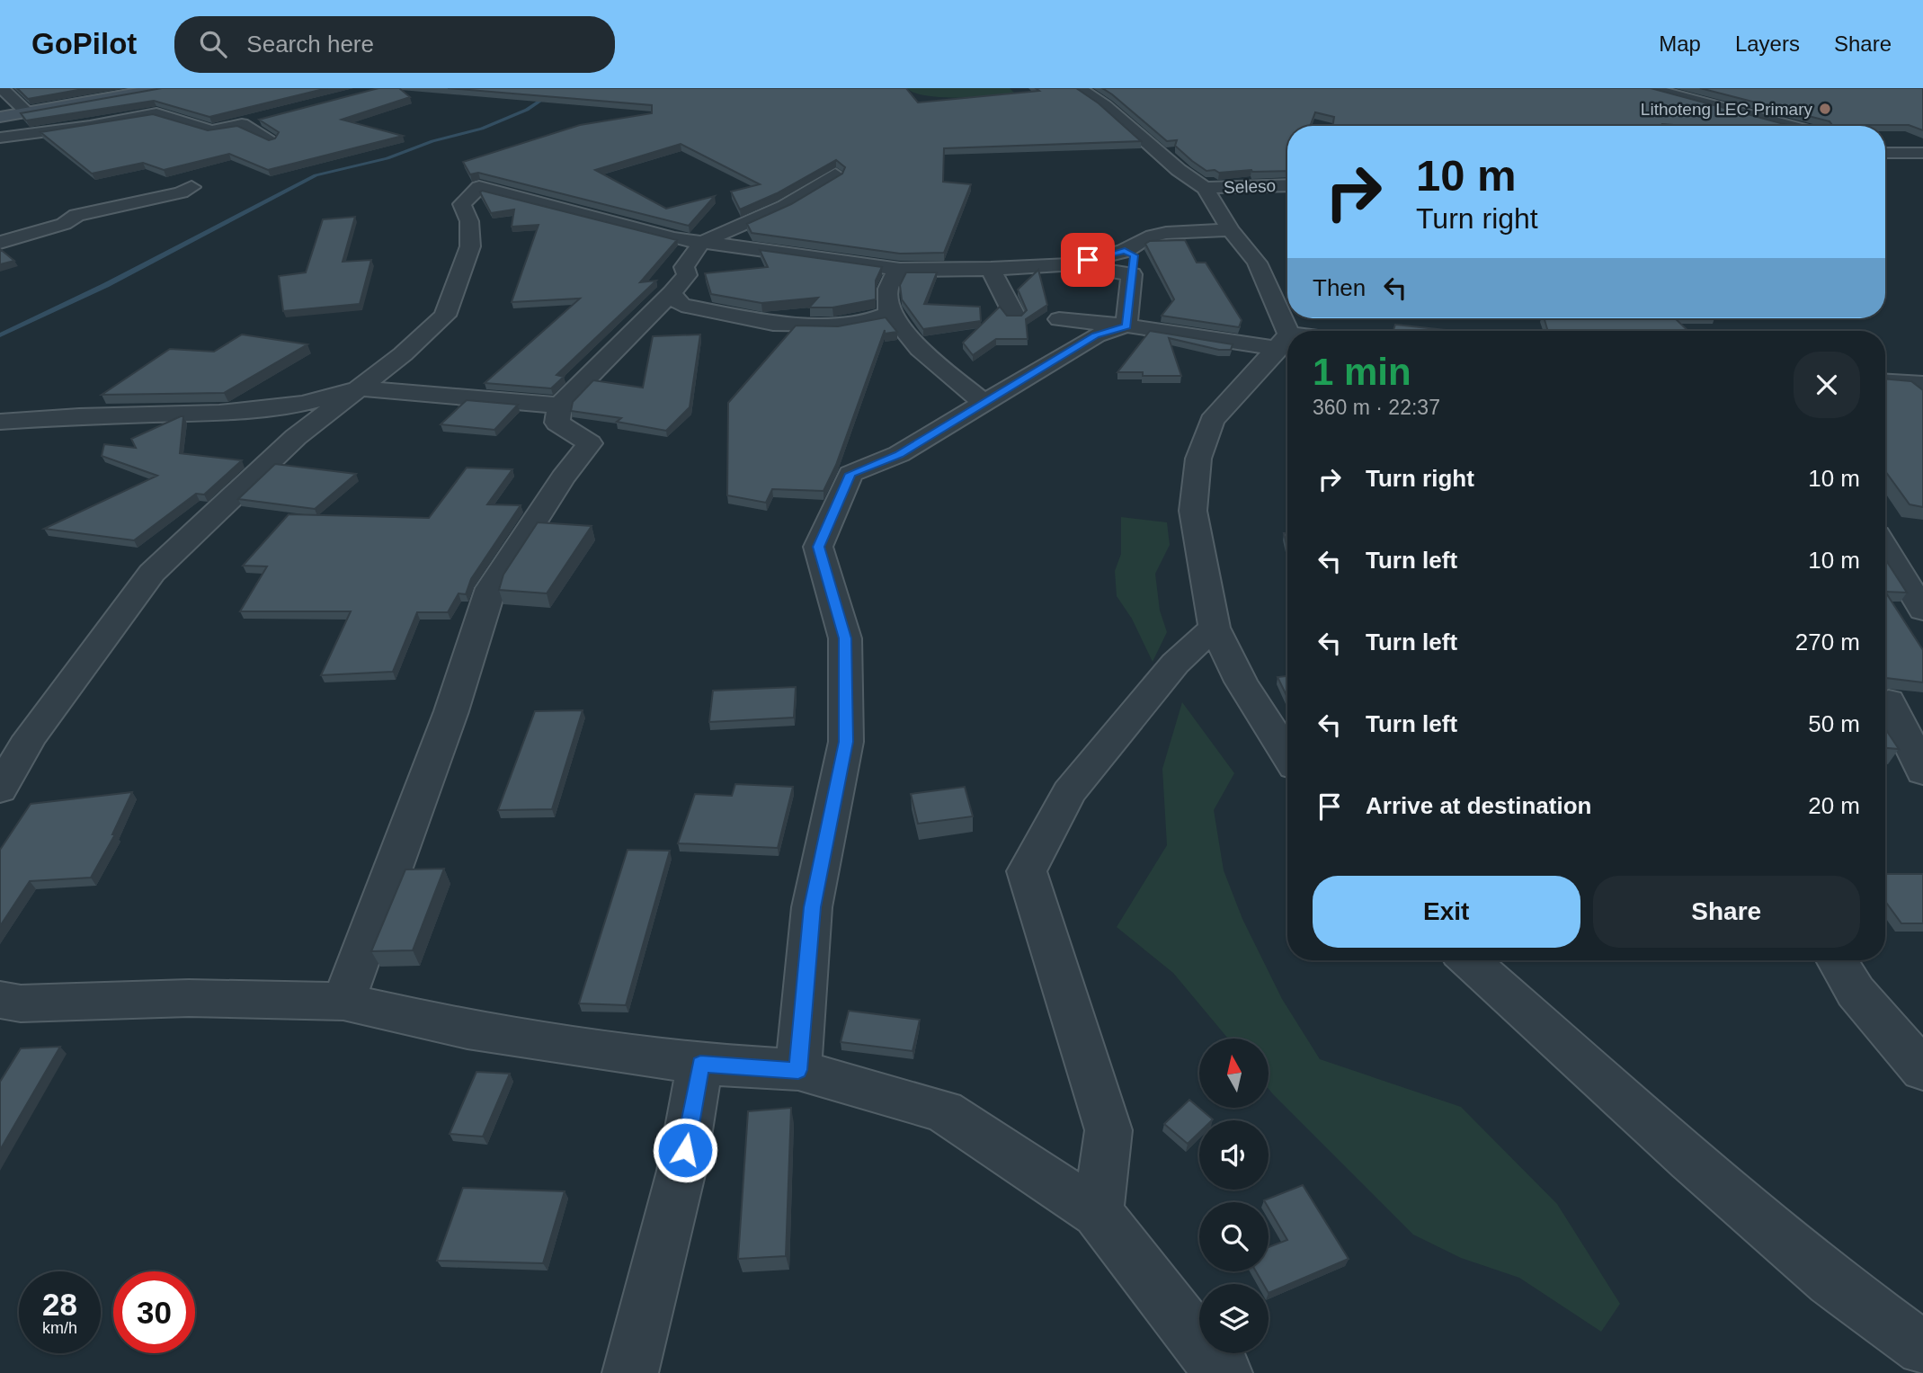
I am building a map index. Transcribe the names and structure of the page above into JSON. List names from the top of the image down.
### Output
{
  "streets": {
    "street": ["Seleso"]
  },
  "places": ["Lithoteng LEC Primary"],
  "north": "top",
  "page": {
    "header": "GoPilot",
    "search": "Search here",
    "nav": ["Map", "Layers", "Share"],
    "turn": ["10 m", "Turn right"],
    "then": "Then",
    "heading": ["1 min", "360 m · 22:37"],
    "list": [
      {
        "name": "Turn right",
        "value": "10 m"
      },
      {
        "name": "Turn left",
        "value": "10 m"
      },
      {
        "name": "Turn left",
        "value": "270 m"
      },
      {
        "name": "Turn left",
        "value": "50 m"
      },
      {
        "name": "Arrive at destination",
        "value": "20 m"
      }
    ],
    "buttons": ["Exit", "Share"],
    "speed": "28 km/h",
    "limit": "30"
  }
}
